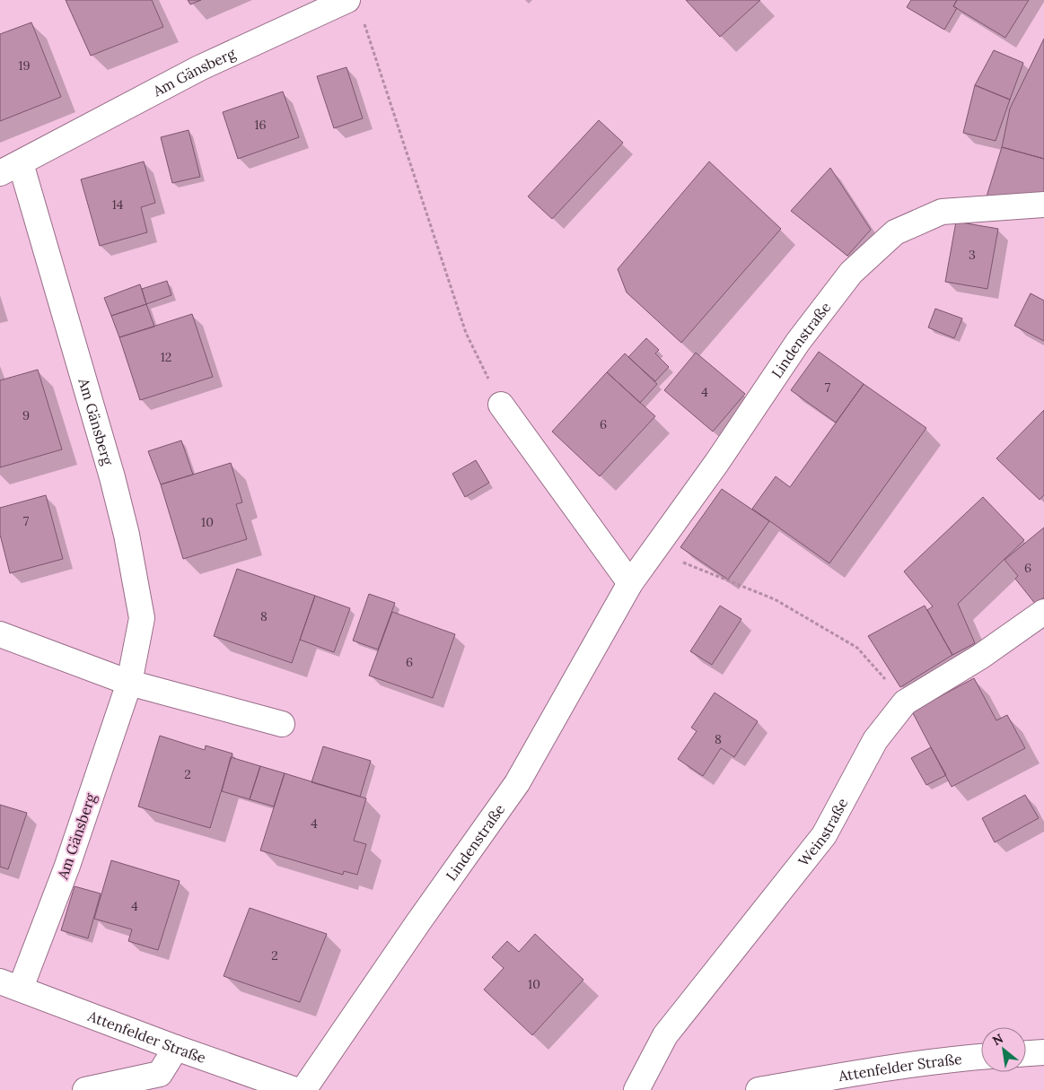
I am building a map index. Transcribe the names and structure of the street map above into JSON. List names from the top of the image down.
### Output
{
  "streets": {
    "street": [
      "Am Gänsberg",
      "Lindenstraße",
      "Weinstraße",
      "Attenfelder Straße"
    ]
  },
  "crossings": [
    ["Am Gänsberg", "Attenfelder Straße"]
  ],
  "house_numbers": [
    "19",
    "16",
    "14",
    "3",
    "12",
    "7",
    "4",
    "9",
    "6",
    "7",
    "10",
    "6",
    "8",
    "6",
    "8",
    "2",
    "4",
    "4",
    "2",
    "10"
  ],
  "north": "top left"
}
